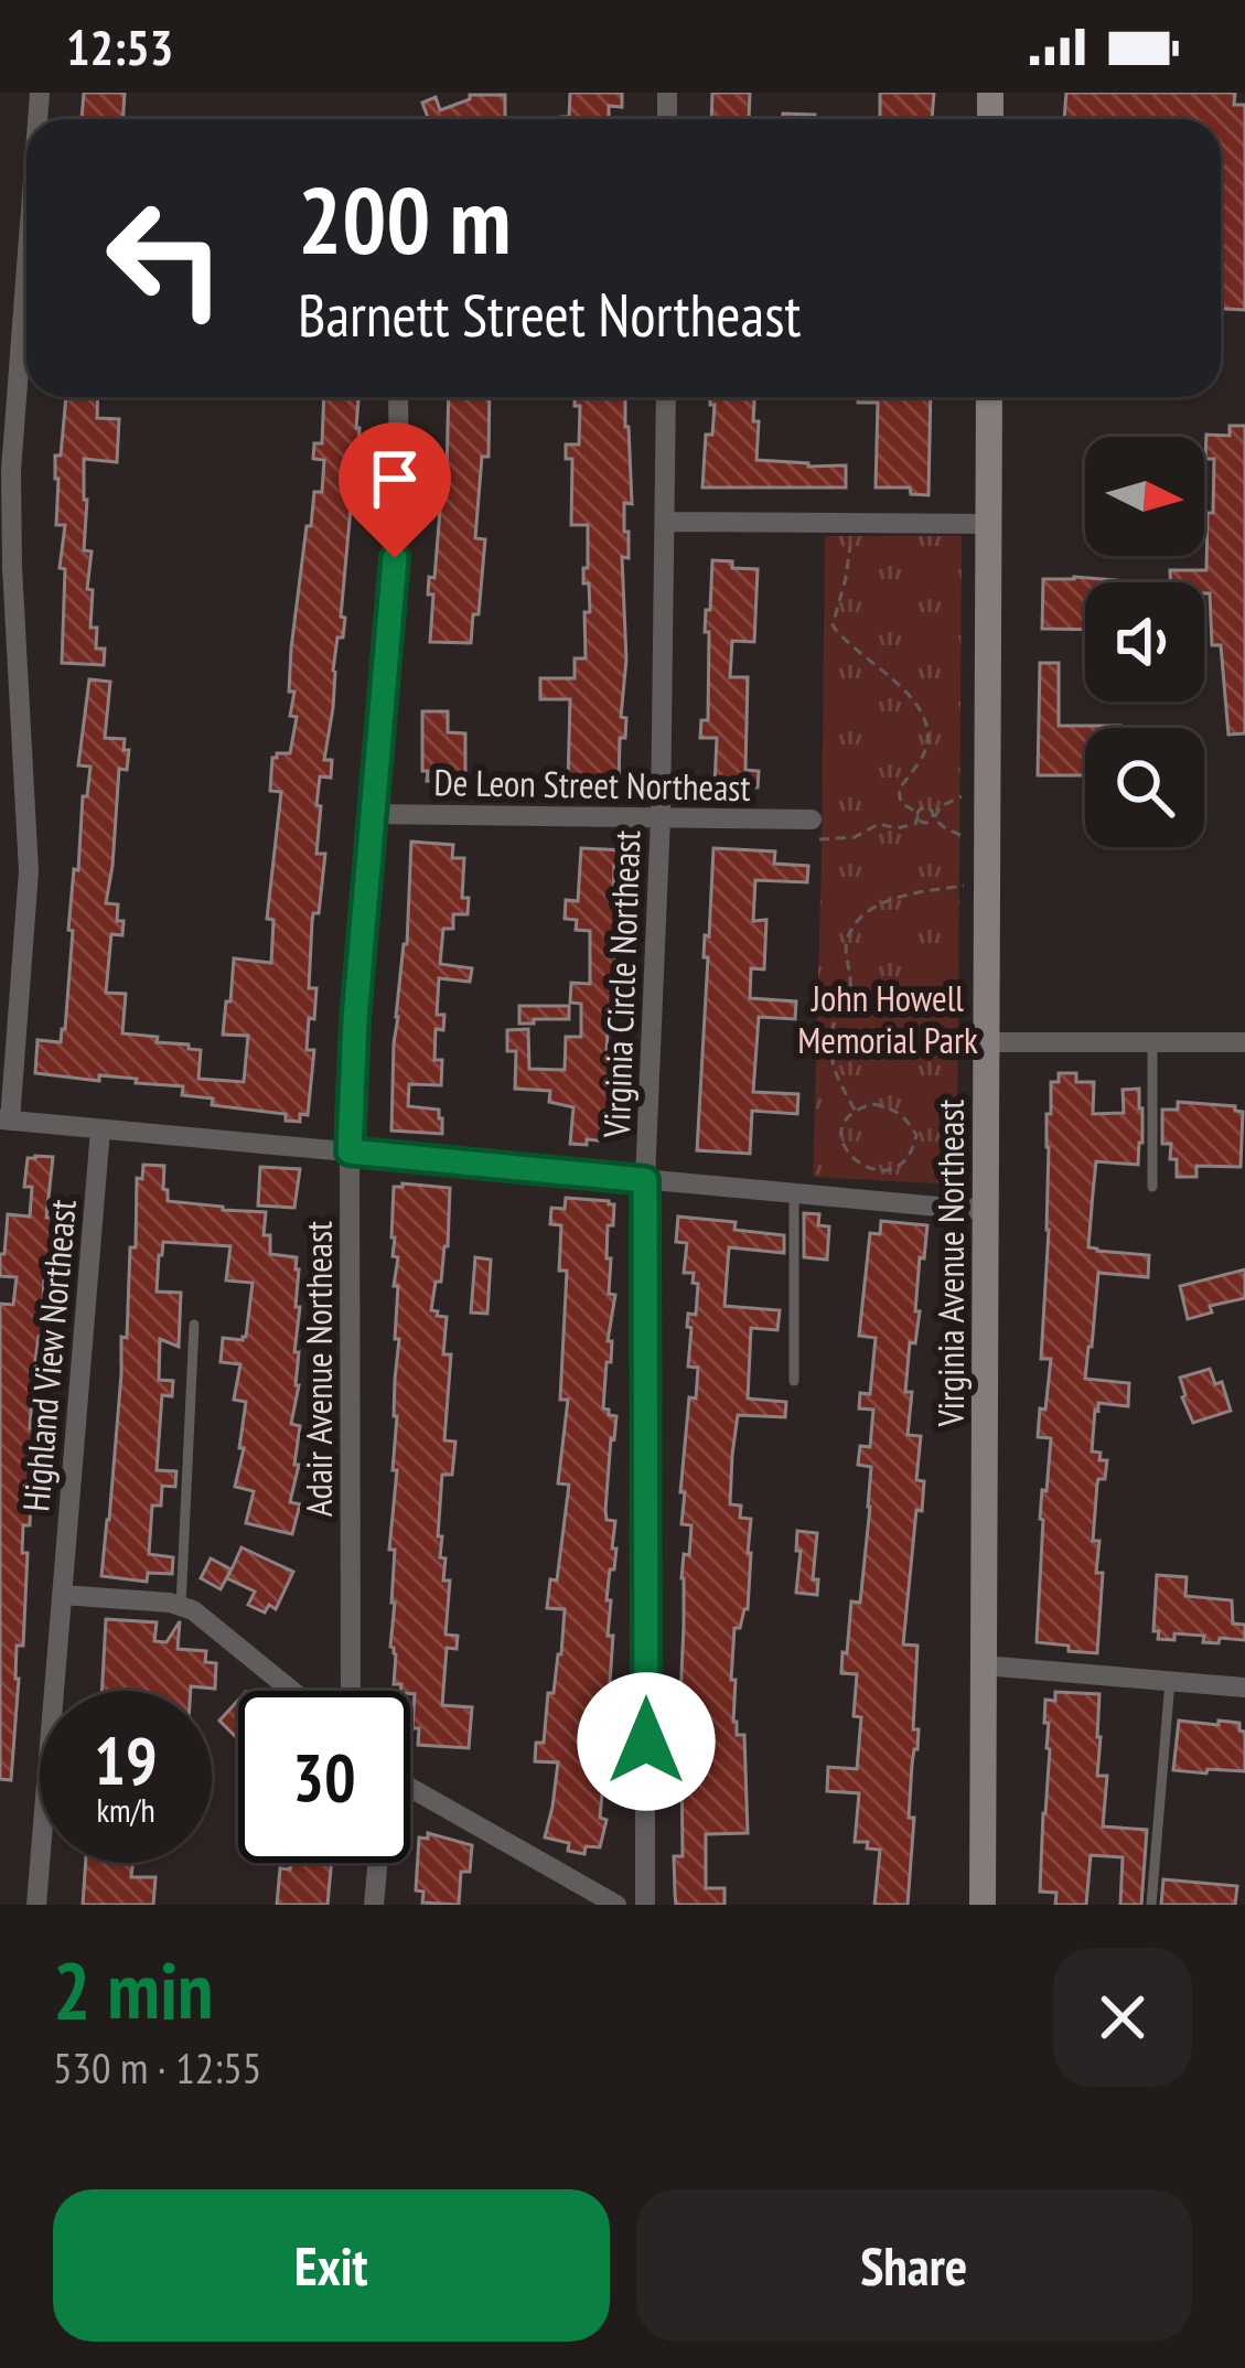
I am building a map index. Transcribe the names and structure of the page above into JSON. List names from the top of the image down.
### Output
{
  "streets": {
    "street": [
      "De Leon Street Northeast",
      "Virginia Circle Northeast",
      "Virginia Avenue Northeast",
      "Highland View Northeast",
      "Adair Avenue Northeast"
    ]
  },
  "crossings": [
    ["De Leon Street Northeast", "Virginia Circle Northeast"],
    ["De Leon Street Northeast", "Adair Avenue Northeast"]
  ],
  "parks": ["John Howell Memorial Park"],
  "north": "right",
  "page": {
    "status": "12:53",
    "turn": ["200 m", "Barnett Street Northeast"],
    "speed": "19 km/h",
    "limit": "30",
    "heading": ["2 min", "530 m · 12:55"],
    "buttons": ["Exit", "Share"]
  }
}
